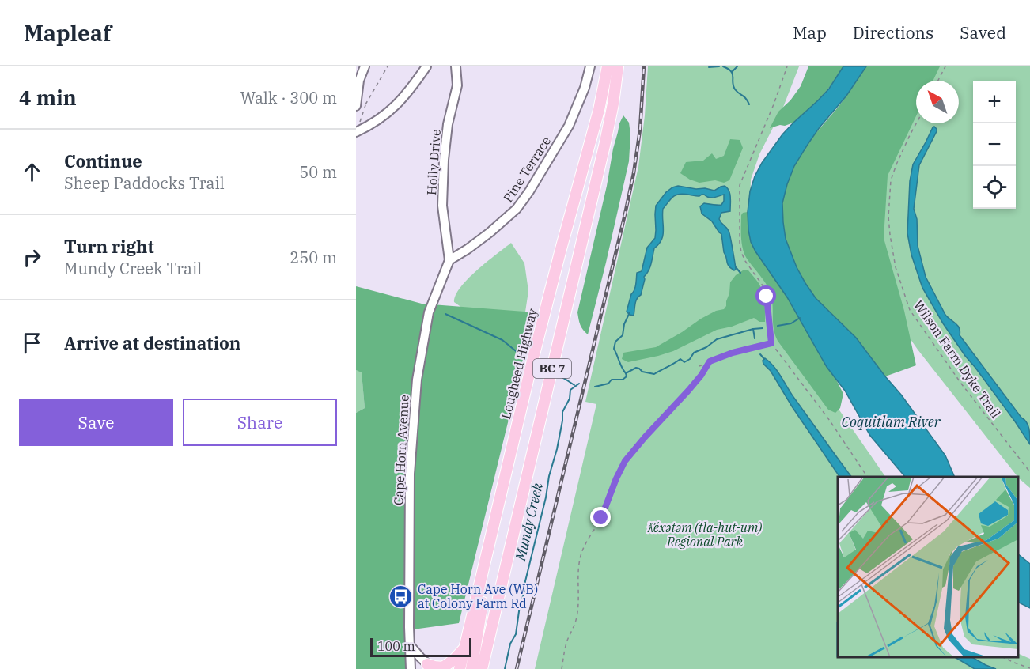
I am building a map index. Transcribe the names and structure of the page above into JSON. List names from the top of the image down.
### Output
{
  "streets": {
    "main road": ["Lougheed Highway", "BC 7"],
    "street": ["Holly Drive", "Pine Terrace", "Cape Horn Avenue"],
    "path": ["Wilson Farm Dyke Trail"]
  },
  "crossings": [
    ["Holly Drive", "Pine Terrace"],
    ["Holly Drive", "Cape Horn Avenue"],
    ["Pine Terrace", "Cape Horn Avenue"]
  ],
  "water": ["Coquitlam River", "Mundy Creek"],
  "parks": ["ƛ̓éxətəm (tla-hut-um) Regional Park"],
  "places": {
    "bus stop": ["Cape Horn Ave (WB) at Colony Farm Rd"]
  },
  "scale_bar": "100 m",
  "north": "top left",
  "page": {
    "header": "Mapleaf",
    "nav": ["Map", "Directions", "Saved"],
    "heading": ["4 min", "Walk · 300 m"],
    "map_buttons": ["+", "−"],
    "list": [
      ["Continue", "Sheep Paddocks Trail", "50 m"],
      ["Turn right", "Mundy Creek Trail", "250 m"],
      "Arrive at destination"
    ],
    "buttons": ["Save", "Share"],
    "scale": "100 m"
  }
}
